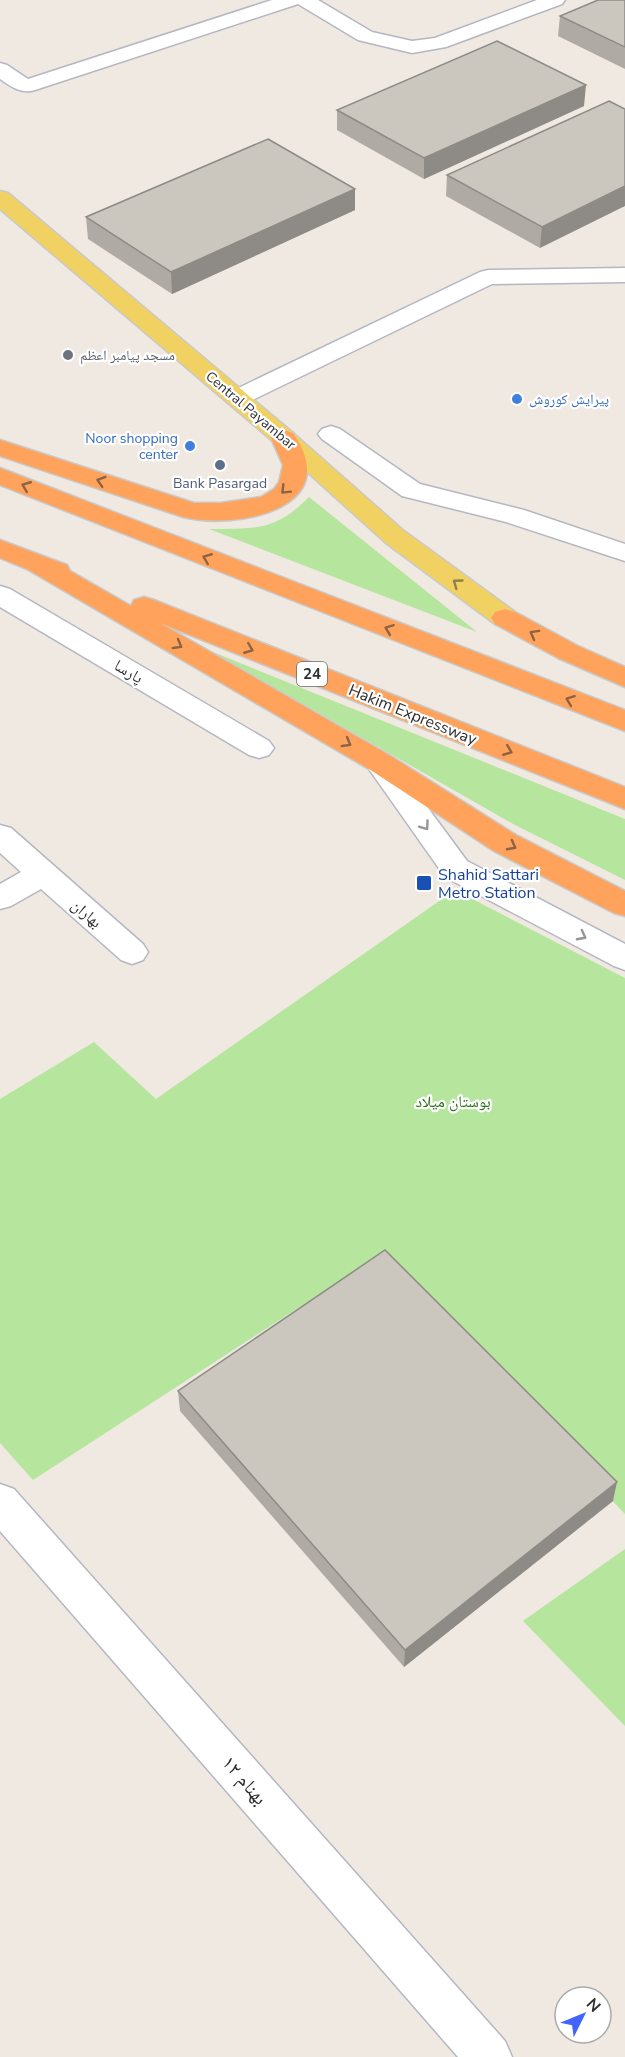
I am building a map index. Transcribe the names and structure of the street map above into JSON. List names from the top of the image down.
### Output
{
  "streets": {
    "highway": ["24", "Hakim Expressway"],
    "main road": ["Central Payambar"],
    "street": ["پارسا", "بهاران", "بهنام ۱۲"]
  },
  "one_way": ["Central Payambar"],
  "parks": ["بوستان میلاد"],
  "places": {
    "other": [
      "مسجد پیامبر اعظم",
      "پیرایش کوروش",
      "Noor shopping center",
      "Bank Pasargad"
    ],
    "transit": ["Shahid Sattari Metro Station"]
  },
  "north": "top right"
}
